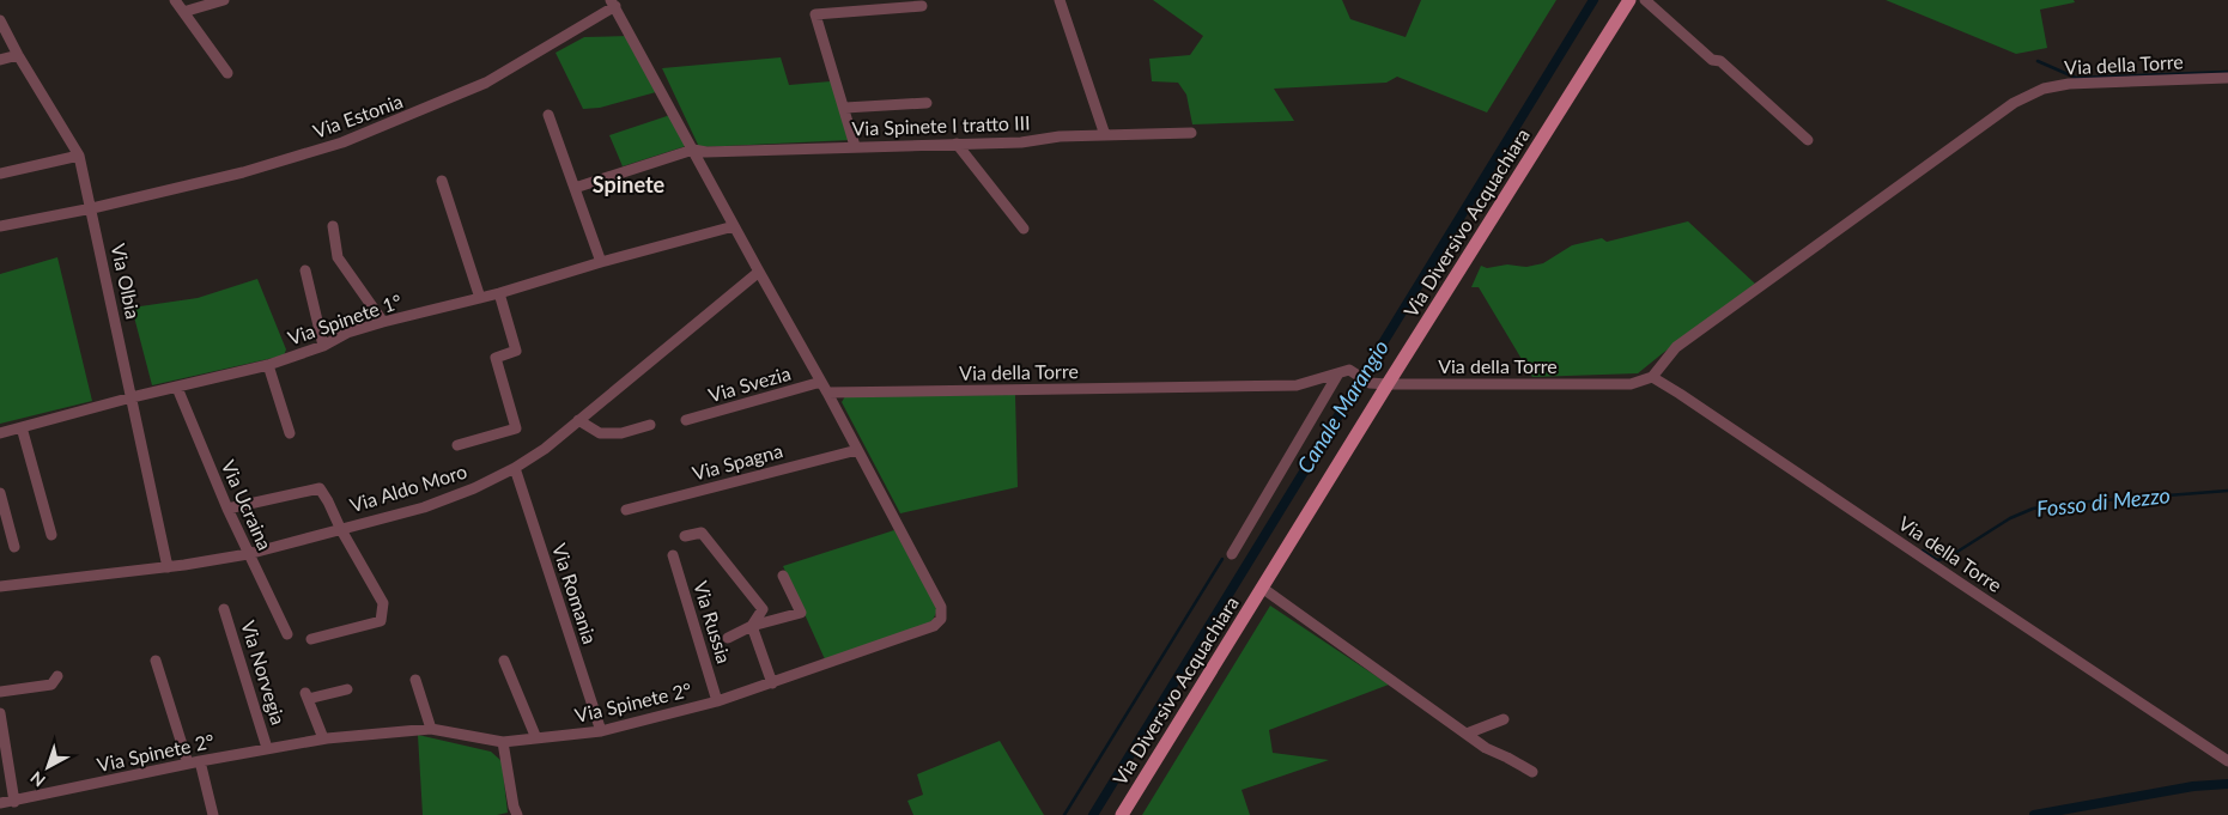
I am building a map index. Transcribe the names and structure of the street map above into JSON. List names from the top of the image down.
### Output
{
  "streets": {
    "main road": ["Via Diversivo Acquachiara"],
    "street": [
      "Via della Torre",
      "Via Estonia",
      "Via Spinete I tratto III",
      "Via Olbia",
      "Via Spinete 1°",
      "Via Svezia",
      "Via Spagna",
      "Via Aldo Moro",
      "Via Ucraina",
      "Via Romania",
      "Via Russia",
      "Via Norvegia",
      "Via Spinete 2°"
    ]
  },
  "crossings": [
    ["Via della Torre", "Via Diversivo Acquachiara"],
    ["Via della Torre", "Via Spinete 2°"],
    ["Via Estonia", "Via Olbia"],
    ["Via Olbia", "Via Spinete 1°"],
    ["Via Olbia", "Via Aldo Moro"],
    ["Via Spinete 1°", "Via Ucraina"],
    ["Via Spagna", "Via Spinete 2°"],
    ["Via Aldo Moro", "Via Ucraina"],
    ["Via Aldo Moro", "Via Romania"],
    ["Via Romania", "Via Spinete 2°"],
    ["Via Russia", "Via Spinete 2°"],
    ["Via Norvegia", "Via Spinete 2°"]
  ],
  "districts": ["Spinete"],
  "water": ["Canale Marangio", "Fosso di Mezzo"],
  "north": "bottom left"
}
